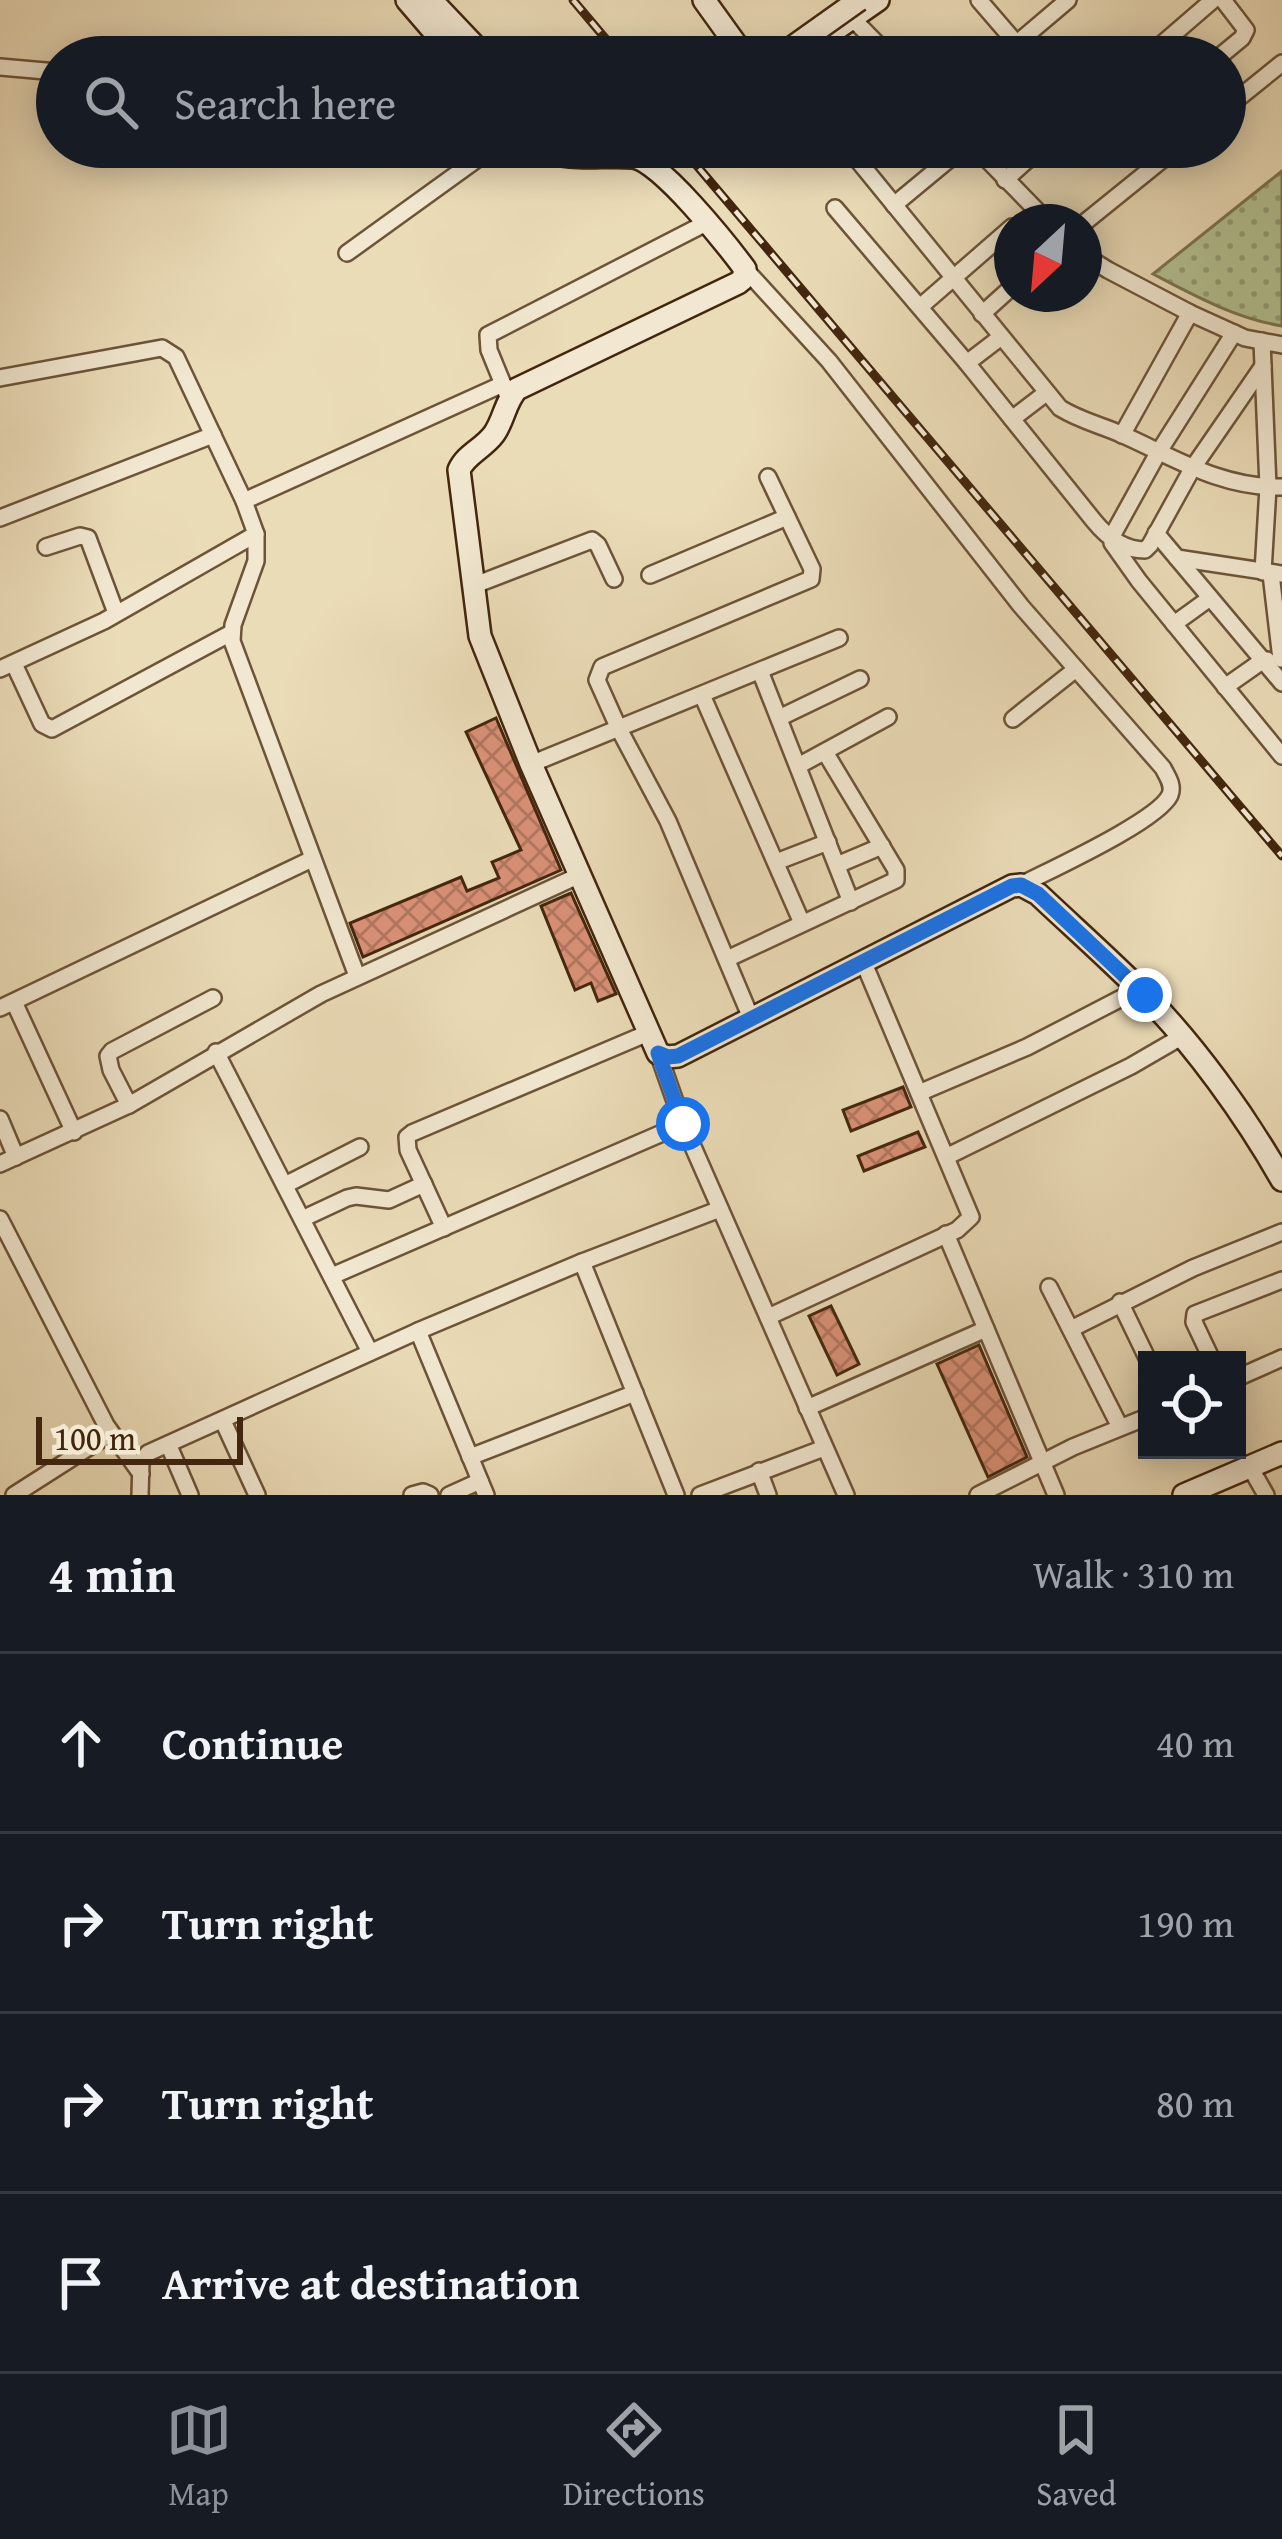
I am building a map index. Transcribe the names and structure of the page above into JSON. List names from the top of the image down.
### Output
{
  "scale_bar": "100 m",
  "north": "bottom left",
  "page": {
    "search": "Search here",
    "scale": "100 m",
    "heading": ["4 min", "Walk · 310 m"],
    "list": [
      ["Continue", "40 m"],
      ["Turn right", "190 m"],
      ["Turn right", "80 m"],
      "Arrive at destination"
    ],
    "nav": ["Map", "Directions", "Saved"]
  }
}
